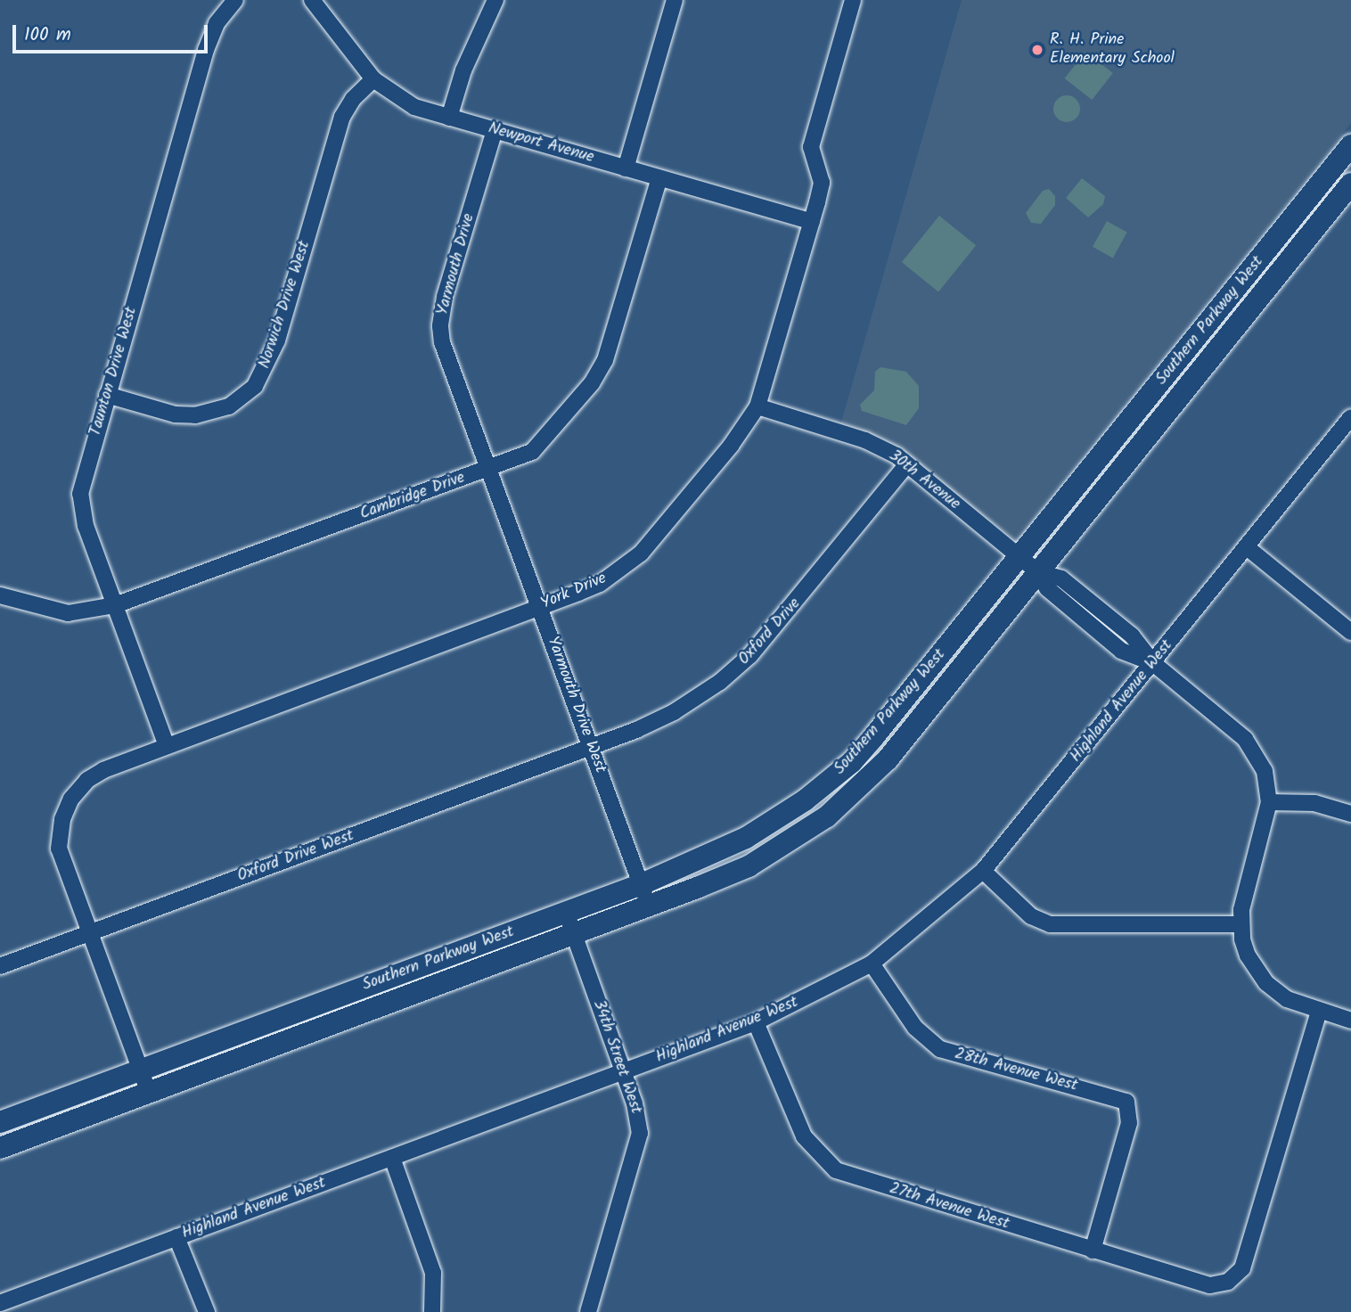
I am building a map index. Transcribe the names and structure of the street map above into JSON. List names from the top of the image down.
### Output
{
  "streets": {
    "street": [
      "Newport Avenue",
      "Yarmouth Drive",
      "Norwich Drive West",
      "Southern Parkway West",
      "Taunton Drive West",
      "30th Avenue",
      "Cambridge Drive",
      "York Drive",
      "Oxford Drive",
      "Highland Avenue West",
      "Yarmouth Drive West",
      "Oxford Drive West",
      "34th Street West",
      "28th Avenue West",
      "27th Avenue West"
    ]
  },
  "crossings": [
    ["Newport Avenue", "Yarmouth Drive"],
    ["Newport Avenue", "Norwich Drive West"],
    ["Newport Avenue", "Cambridge Drive"],
    ["Newport Avenue", "York Drive"],
    ["Yarmouth Drive", "Cambridge Drive"],
    ["Yarmouth Drive", "Yarmouth Drive West"],
    ["Norwich Drive West", "Taunton Drive West"],
    ["Southern Parkway West", "30th Avenue"],
    ["Southern Parkway West", "Yarmouth Drive West"],
    ["Southern Parkway West", "34th Street West"],
    ["Taunton Drive West", "Cambridge Drive"],
    ["Taunton Drive West", "York Drive"],
    ["30th Avenue", "York Drive"],
    ["30th Avenue", "Oxford Drive"],
    ["30th Avenue", "Highland Avenue West"],
    ["Cambridge Drive", "Yarmouth Drive West"],
    ["York Drive", "Yarmouth Drive West"],
    ["York Drive", "Oxford Drive West"],
    ["Oxford Drive", "Yarmouth Drive West"],
    ["Oxford Drive", "Oxford Drive West"],
    ["Highland Avenue West", "34th Street West"],
    ["Highland Avenue West", "28th Avenue West"],
    ["Highland Avenue West", "27th Avenue West"],
    ["Yarmouth Drive West", "Oxford Drive West"],
    ["28th Avenue West", "27th Avenue West"]
  ],
  "places": ["R. H. Prine Elementary School"],
  "scale_bar": "100 m"
}
